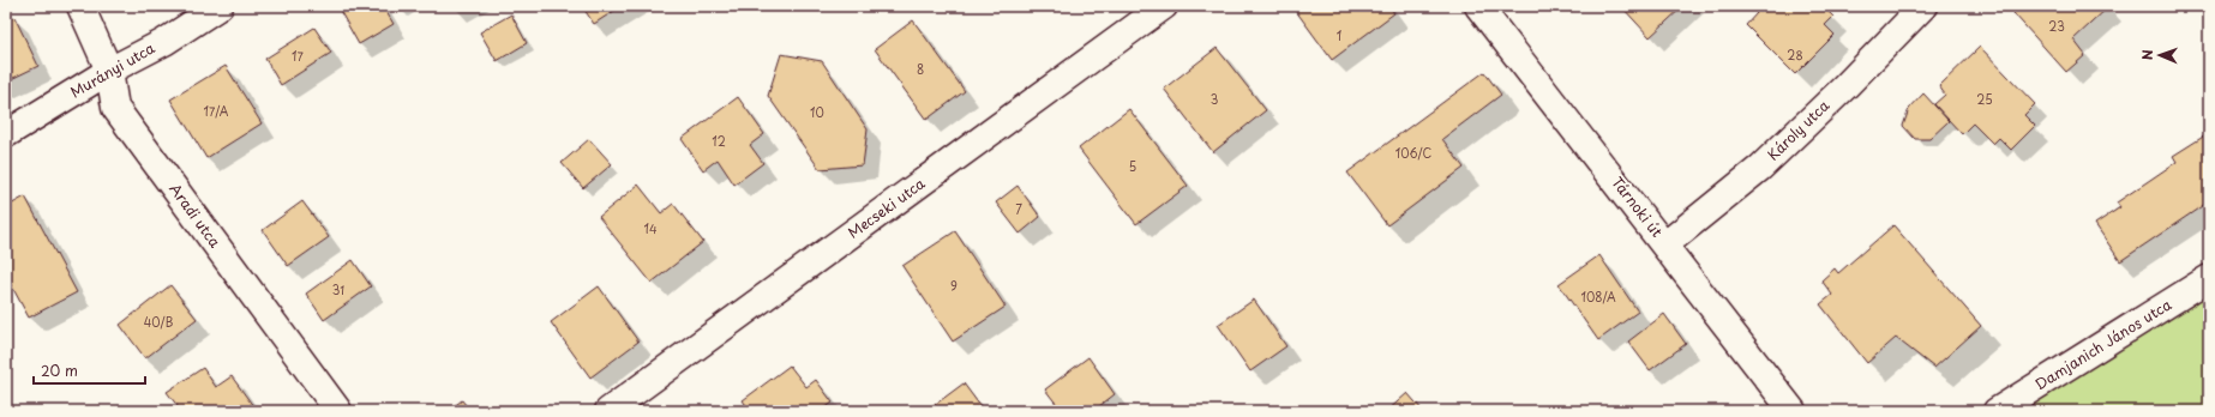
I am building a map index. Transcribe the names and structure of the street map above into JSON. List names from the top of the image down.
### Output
{
  "streets": {
    "street": [
      "Murányi utca",
      "Károly utca",
      "Tárnoki út",
      "Mecseki utca",
      "Aradi utca",
      "Damjanich János utca"
    ]
  },
  "crossings": [
    ["Murányi utca", "Aradi utca"],
    ["Károly utca", "Tárnoki út"]
  ],
  "house_numbers": [
    "23",
    "1",
    "28",
    "17",
    "8",
    "3",
    "25",
    "17/A",
    "10",
    "12",
    "106/C",
    "5",
    "7",
    "14",
    "9",
    "31",
    "108/A",
    "40/B"
  ],
  "scale_bar": "20 m",
  "north": "left"
}
